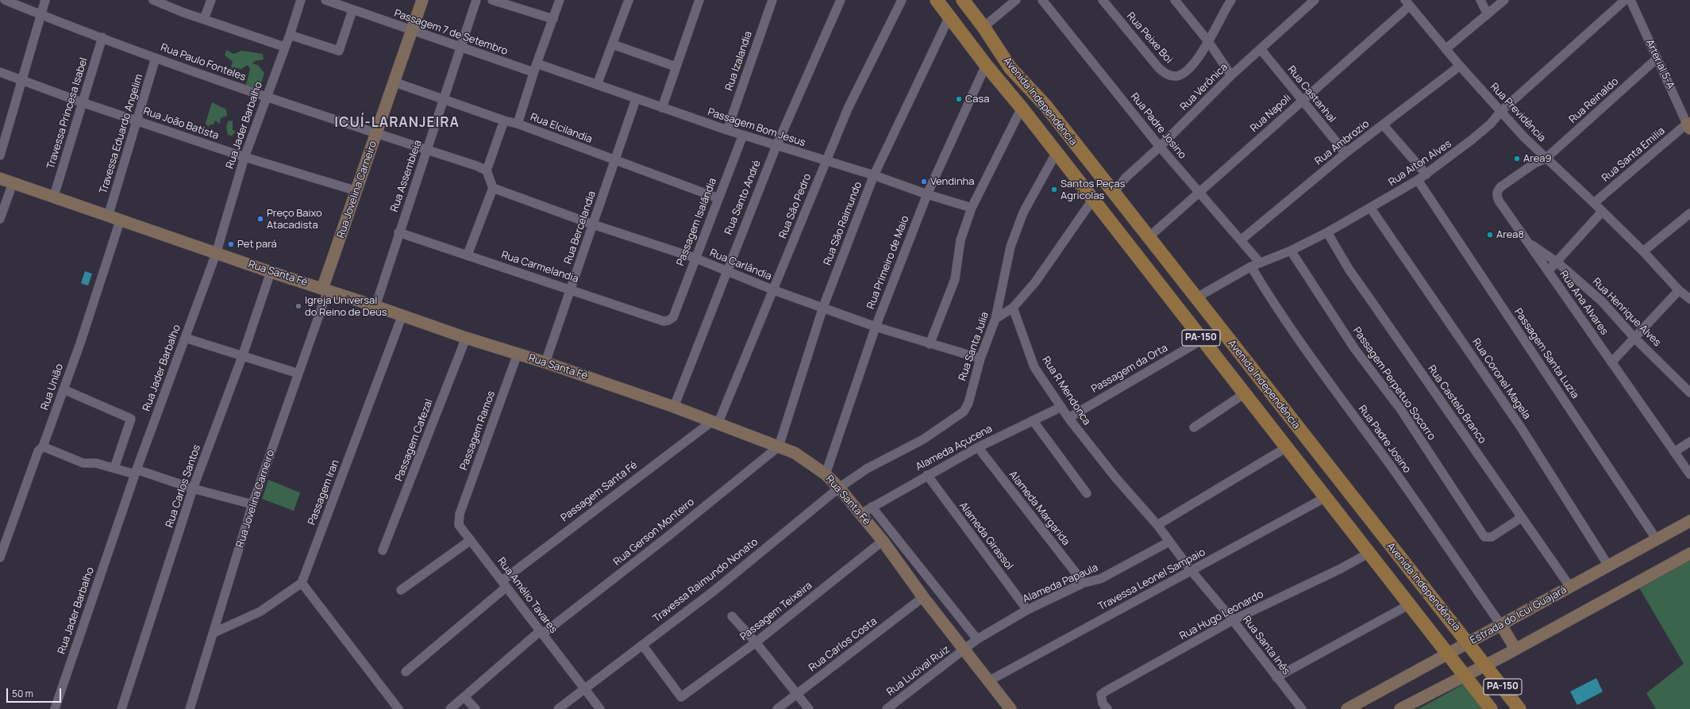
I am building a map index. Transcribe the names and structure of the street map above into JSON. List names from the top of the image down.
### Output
{
  "streets": {
    "main road": ["Avenida Independência", "PA-150"],
    "street": [
      "Passagem 7 de Setembro",
      "Rua Peixe Boi",
      "Rua Izalandia",
      "Rua Paulo Fonteles",
      "Arterial 5-A",
      "Rua Verônica",
      "Rua Castanhal",
      "Rua Reinaldo",
      "Rua Previdência",
      "Travessa Princesa Isabel",
      "Rua Napoli",
      "Rua João Batista",
      "Rua Jader Barbalho",
      "Rua Padre Josino",
      "Passagem Bom Jesus",
      "Rua Elcilandia",
      "Travessa Eduardo Angelim",
      "Rua Ambrozio",
      "Rua Santa Emilia",
      "Rua Aiton Alves",
      "Rua Assembleia",
      "Rua Jovelina Carneiro",
      "Rua Santo André",
      "Rua São Pedro",
      "Passagem Isalândia",
      "Rua São Raimundo",
      "Rua Bercelandia",
      "Rua Primeiro de Maio",
      "Rua Carlândia",
      "Rua Carmelandia",
      "Rua Santa Fé",
      "Rua Ana Alvares",
      "Rua Henrique Alves",
      "Rua Santa Julia",
      "Passagem Santa Luzia",
      "Passagem da Orta",
      "Rua Coronel Magela",
      "Passagem Perpetuo Socorro",
      "Rua União",
      "Rua R Mendonca",
      "Rua Castelo Branco",
      "Passagem Ramos",
      "Passagem Cafezal",
      "Alameda Açucena",
      "Rua Carlos Santos",
      "Passagem Santa Fé",
      "Passagem Iran",
      "Alameda Margarida",
      "Rua Gerson Monteiro",
      "Alameda Girassol",
      "Travessa Leonel Sampaio",
      "Travessa Raimundo Nonato",
      "Alameda Papaula",
      "Rua Amélio Tavares",
      "Passagem Teixeira",
      "Rua Hugo Leonardo",
      "Estrada do Icuí Guajará",
      "Rua Carlos Costa",
      "Rua Santa Inês",
      "Rua Lucival Ruiz"
    ]
  },
  "crossings": [
    ["Passagem 7 de Setembro", "Rua Assembleia"],
    ["Passagem 7 de Setembro", "Rua Jovelina Carneiro"],
    ["Rua Izalandia", "Passagem Bom Jesus"],
    ["Rua Paulo Fonteles", "Travessa Princesa Isabel"],
    ["Rua Paulo Fonteles", "Rua Jader Barbalho"],
    ["Rua Paulo Fonteles", "Travessa Eduardo Angelim"],
    ["Rua Paulo Fonteles", "Rua Assembleia"],
    ["Rua Paulo Fonteles", "Rua Jovelina Carneiro"],
    ["Arterial 5-A", "Rua Reinaldo"],
    ["Arterial 5-A", "Rua Santa Emilia"],
    ["Rua Verônica", "Rua Castanhal"],
    ["Rua Verônica", "Avenida Independência"],
    ["Rua Verônica", "Rua Padre Josino"],
    ["Rua Castanhal", "Rua Napoli"],
    ["Rua Castanhal", "Rua Ambrozio"],
    ["Rua Reinaldo", "Rua Previdência"],
    ["Rua Reinaldo", "Rua Ana Alvares"],
    ["Avenida Independência", "Rua Napoli"],
    ["Avenida Independência", "Rua Aiton Alves"],
    ["Avenida Independência", "Rua São Raimundo"],
    ["Avenida Independência", "Rua Primeiro de Maio"],
    ["Avenida Independência", "Rua Santa Julia"],
    ["Avenida Independência", "Passagem da Orta"],
    ["Avenida Independência", "Travessa Leonel Sampaio"],
    ["Avenida Independência", "Rua Hugo Leonardo"],
    ["Avenida Independência", "Estrada do Icuí Guajará"],
    ["Rua Previdência", "Rua Napoli"],
    ["Rua Previdência", "Rua Ambrozio"],
    ["Rua Previdência", "Rua Santa Emilia"],
    ["Rua Previdência", "Rua Aiton Alves"],
    ["Rua Previdência", "Rua Ana Alvares"],
    ["Travessa Princesa Isabel", "Rua João Batista"],
    ["Travessa Princesa Isabel", "Rua Santa Fé"],
    ["Rua Napoli", "Rua Padre Josino"],
    ["Rua João Batista", "Rua Jader Barbalho"],
    ["Rua João Batista", "Travessa Eduardo Angelim"],
    ["Rua João Batista", "Rua Jovelina Carneiro"],
    ["Rua Jader Barbalho", "Rua Santa Fé"],
    ["Rua Padre Josino", "Rua Ambrozio"],
    ["Rua Padre Josino", "Rua Aiton Alves"],
    ["Rua Padre Josino", "Estrada do Icuí Guajará"],
    ["Passagem Bom Jesus", "Rua Santo André"],
    ["Passagem Bom Jesus", "Rua São Pedro"],
    ["Passagem Bom Jesus", "Passagem Isalândia"],
    ["Passagem Bom Jesus", "Rua São Raimundo"],
    ["Passagem Bom Jesus", "Rua Bercelandia"],
    ["Passagem Bom Jesus", "Rua Primeiro de Maio"],
    ["Rua Elcilandia", "Rua Assembleia"],
    ["Rua Elcilandia", "Rua Jovelina Carneiro"],
    ["Rua Elcilandia", "Passagem Isalândia"],
    ["Rua Elcilandia", "Rua Bercelandia"],
    ["Travessa Eduardo Angelim", "Rua Santa Fé"],
    ["Rua Aiton Alves", "Passagem Santa Luzia"],
    ["Rua Aiton Alves", "Rua Coronel Magela"],
    ["Rua Aiton Alves", "Passagem Perpetuo Socorro"],
    ["Rua Aiton Alves", "Rua Castelo Branco"],
    ["Rua Assembleia", "Rua Carmelandia"],
    ["Rua Assembleia", "Rua Santa Fé"],
    ["Rua Jovelina Carneiro", "Rua Santa Fé"],
    ["Rua Santo André", "Rua Carlândia"],
    ["Rua Santo André", "Rua Santa Fé"],
    ["Rua São Pedro", "Rua Carlândia"],
    ["Rua São Pedro", "Rua Santa Fé"],
    ["Rua São Pedro", "Passagem Santa Fé"],
    ["Passagem Isalândia", "Rua Carlândia"],
    ["Passagem Isalândia", "Rua Carmelandia"],
    ["Rua São Raimundo", "Rua Carlândia"],
    ["Rua São Raimundo", "Rua Santa Fé"],
    ["Rua São Raimundo", "Rua Gerson Monteiro"],
    ["Rua Bercelandia", "Rua Carlândia"],
    ["Rua Bercelandia", "Rua Carmelandia"],
    ["Rua Bercelandia", "Rua Santa Fé"],
    ["Rua Primeiro de Maio", "Rua Carlândia"],
    ["Rua Primeiro de Maio", "Rua Santa Fé"],
    ["Rua Carlândia", "Rua Santa Julia"],
    ["Rua Santa Fé", "Rua Santa Julia"],
    ["Rua Santa Fé", "Rua União"],
    ["Rua Santa Fé", "Passagem Ramos"],
    ["Rua Santa Fé", "Passagem Cafezal"],
    ["Rua Santa Fé", "Alameda Açucena"],
    ["Rua Santa Fé", "Rua Carlos Santos"],
    ["Rua Santa Fé", "Passagem Santa Fé"],
    ["Rua Santa Fé", "Passagem Iran"],
    ["Rua Santa Fé", "Rua Gerson Monteiro"],
    ["Rua Santa Fé", "Travessa Leonel Sampaio"],
    ["Rua Santa Fé", "Travessa Raimundo Nonato"],
    ["Rua Santa Fé", "Alameda Papaula"],
    ["Rua Santa Fé", "Passagem Teixeira"],
    ["Rua Santa Fé", "Rua Carlos Costa"],
    ["Rua Santa Fé", "Rua Lucival Ruiz"],
    ["Rua Ana Alvares", "Rua Henrique Alves"],
    ["Rua Santa Julia", "Travessa Raimundo Nonato"],
    ["Passagem Santa Luzia", "Estrada do Icuí Guajará"],
    ["Passagem da Orta", "Rua R Mendonca"],
    ["Rua Coronel Magela", "Estrada do Icuí Guajará"],
    ["Passagem Perpetuo Socorro", "Rua Castelo Branco"],
    ["Rua R Mendonca", "Alameda Açucena"],
    ["Rua R Mendonca", "Rua Santa Inês"],
    ["Rua Castelo Branco", "Estrada do Icuí Guajará"],
    ["Passagem Ramos", "Rua Amélio Tavares"],
    ["Alameda Açucena", "Alameda Margarida"],
    ["Alameda Açucena", "Alameda Girassol"],
    ["Passagem Santa Fé", "Rua Amélio Tavares"],
    ["Alameda Margarida", "Alameda Papaula"],
    ["Rua Gerson Monteiro", "Rua Amélio Tavares"],
    ["Alameda Girassol", "Alameda Papaula"],
    ["Travessa Leonel Sampaio", "Rua Santa Inês"],
    ["Travessa Raimundo Nonato", "Rua Amélio Tavares"],
    ["Travessa Raimundo Nonato", "Passagem Teixeira"],
    ["Alameda Papaula", "Rua Santa Inês"],
    ["Alameda Papaula", "Rua Lucival Ruiz"],
    ["Rua Hugo Leonardo", "Rua Santa Inês"]
  ],
  "districts": ["ICUÍ-LARANJEIRA"],
  "places": [
    "Casa",
    "Area9",
    "Vendinha",
    "Santos Peças Agrícolas",
    "Preço Baixo Atacadista",
    "Area8",
    "Pet pará",
    "Igreja Universal do Reino de Deus"
  ],
  "scale_bar": "50 m"
}
